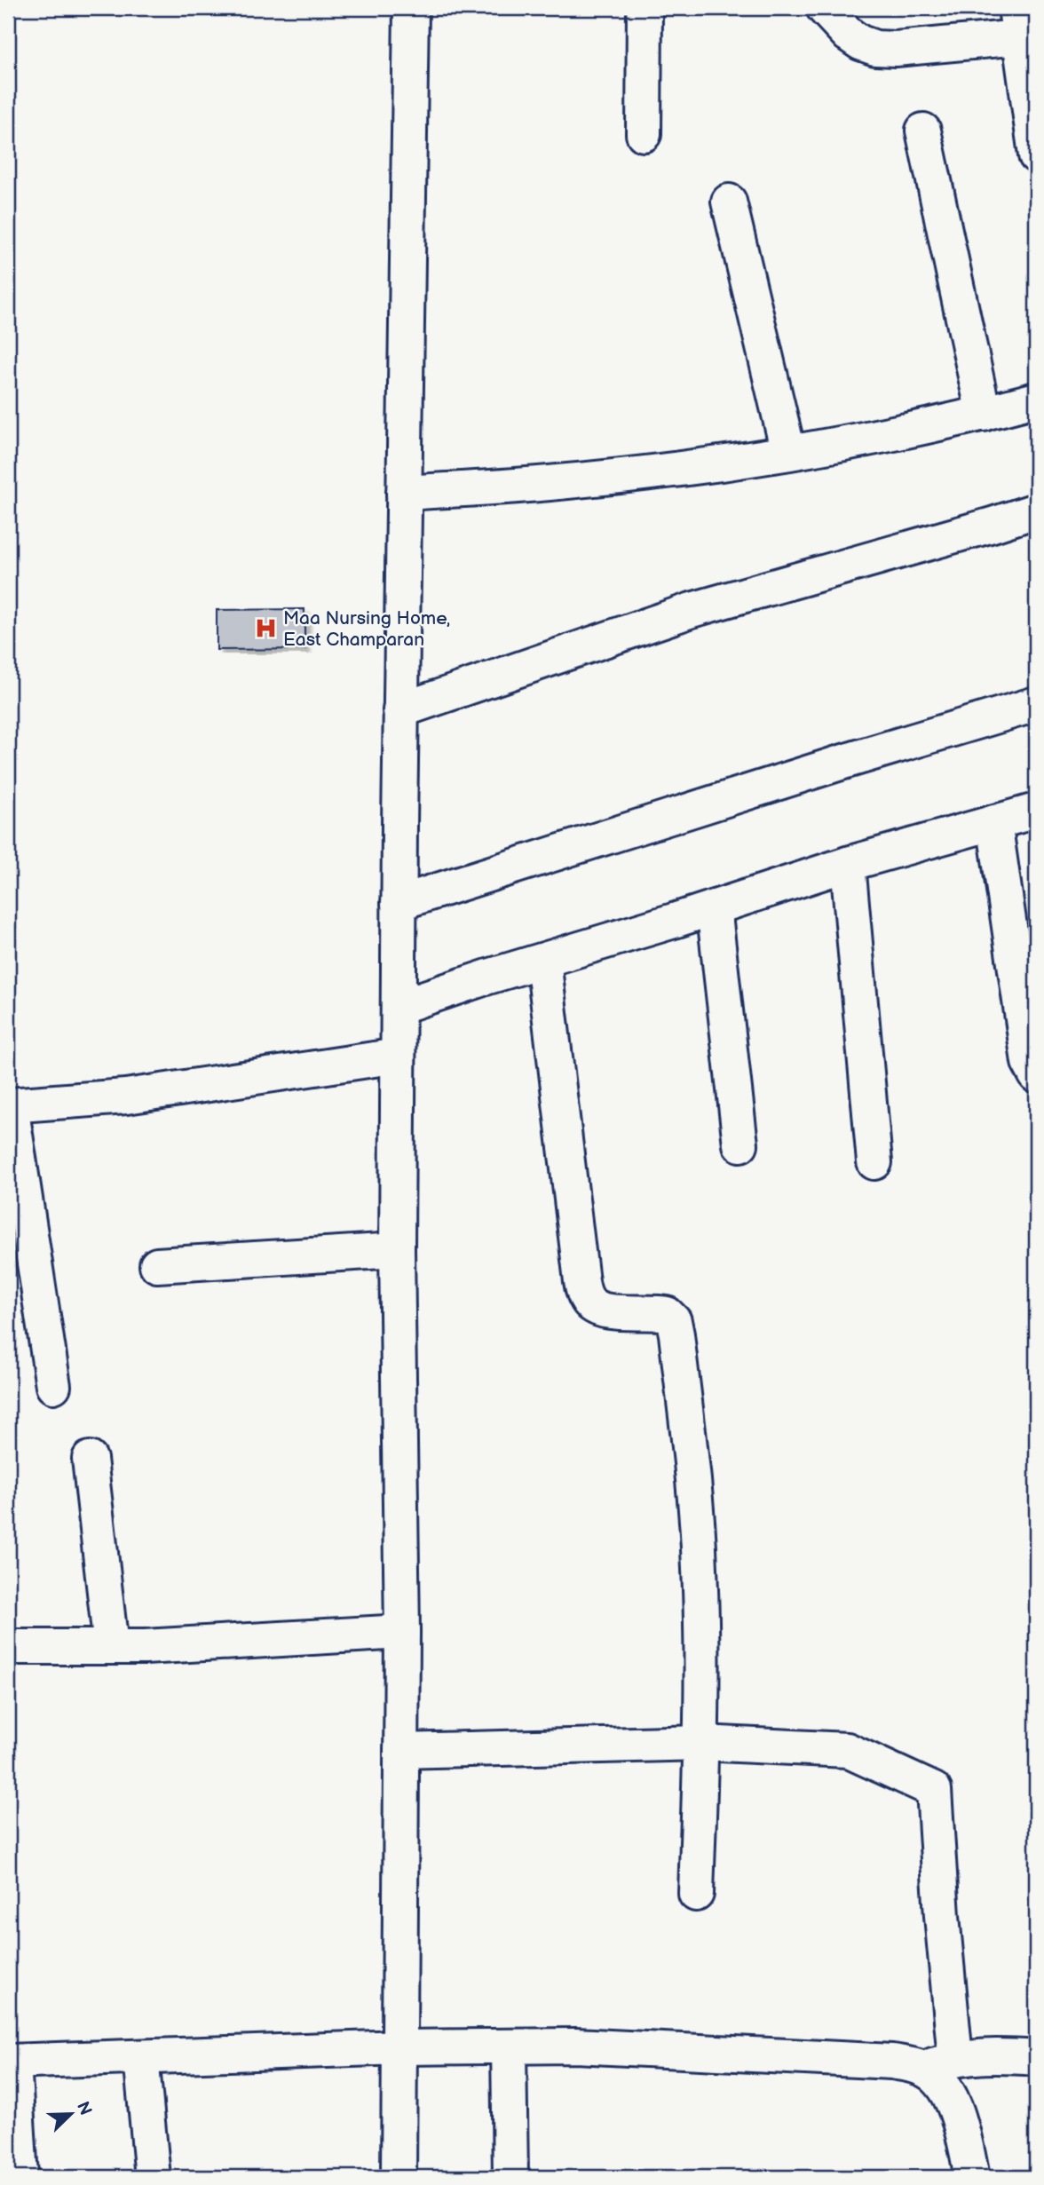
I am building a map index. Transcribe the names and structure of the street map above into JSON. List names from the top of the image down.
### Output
{
  "places": {
    "hospital": ["Maa Nursing Home, East Champaran"]
  },
  "north": "top right"
}
